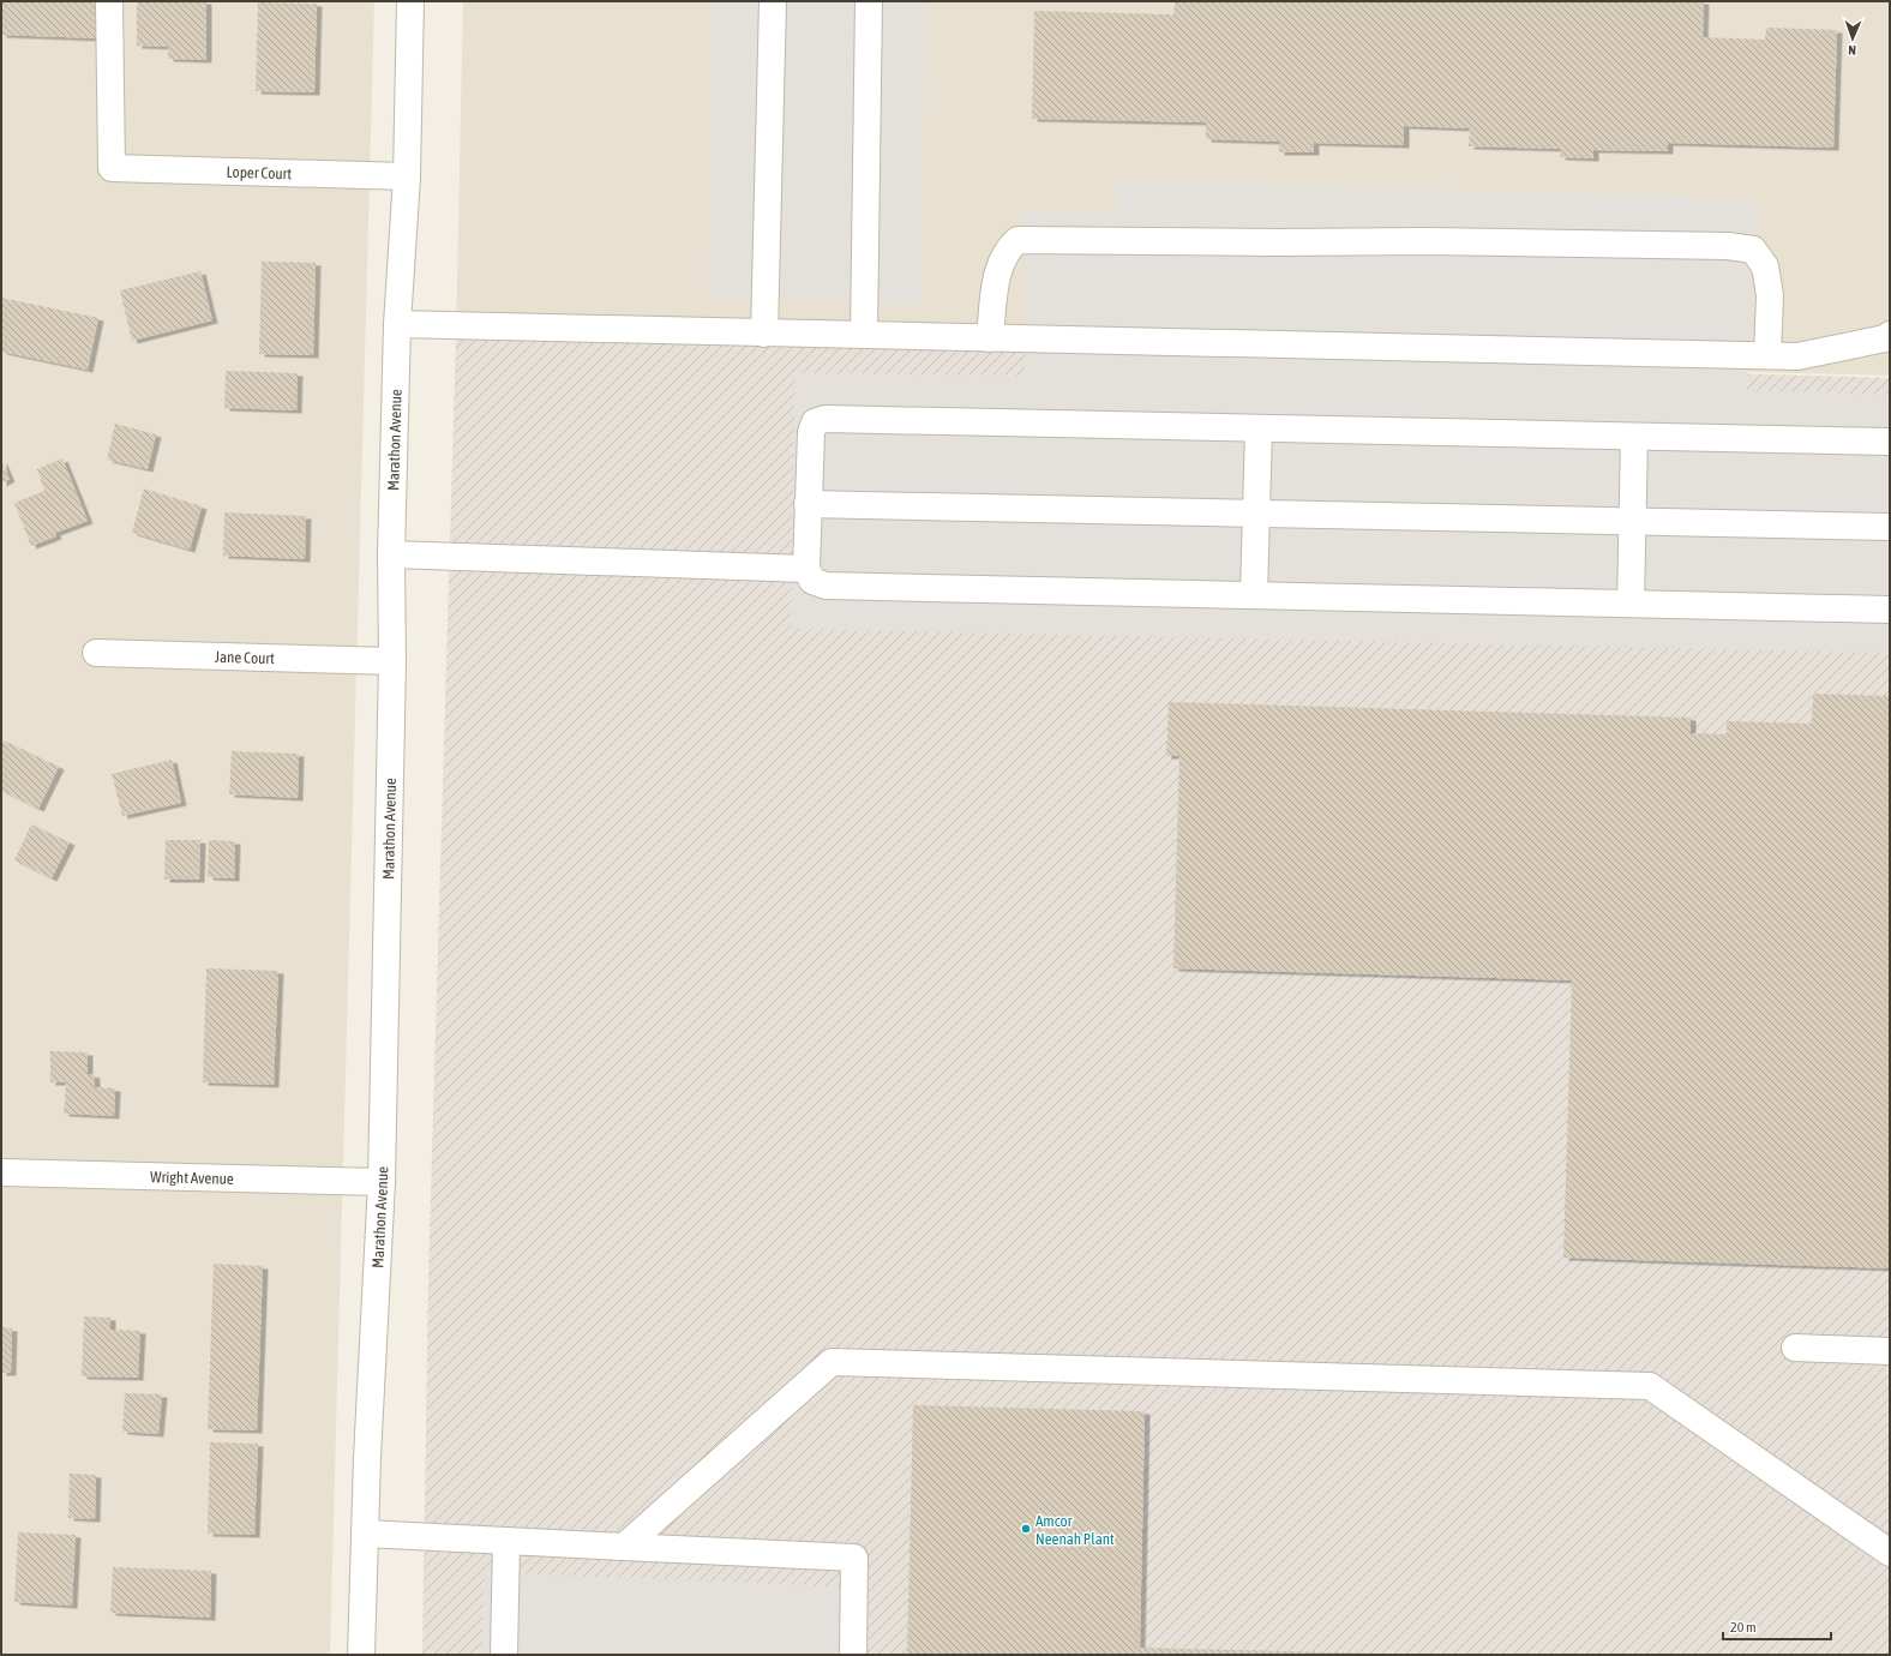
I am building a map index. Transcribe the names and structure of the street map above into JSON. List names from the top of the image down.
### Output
{
  "streets": {
    "street": [
      "Loper Court",
      "Marathon Avenue",
      "Jane Court",
      "Wright Avenue"
    ]
  },
  "crossings": [
    ["Loper Court", "Marathon Avenue"],
    ["Marathon Avenue", "Jane Court"],
    ["Marathon Avenue", "Wright Avenue"]
  ],
  "places": ["Amcor Neenah Plant"],
  "scale_bar": "20 m",
  "north": "bottom"
}
